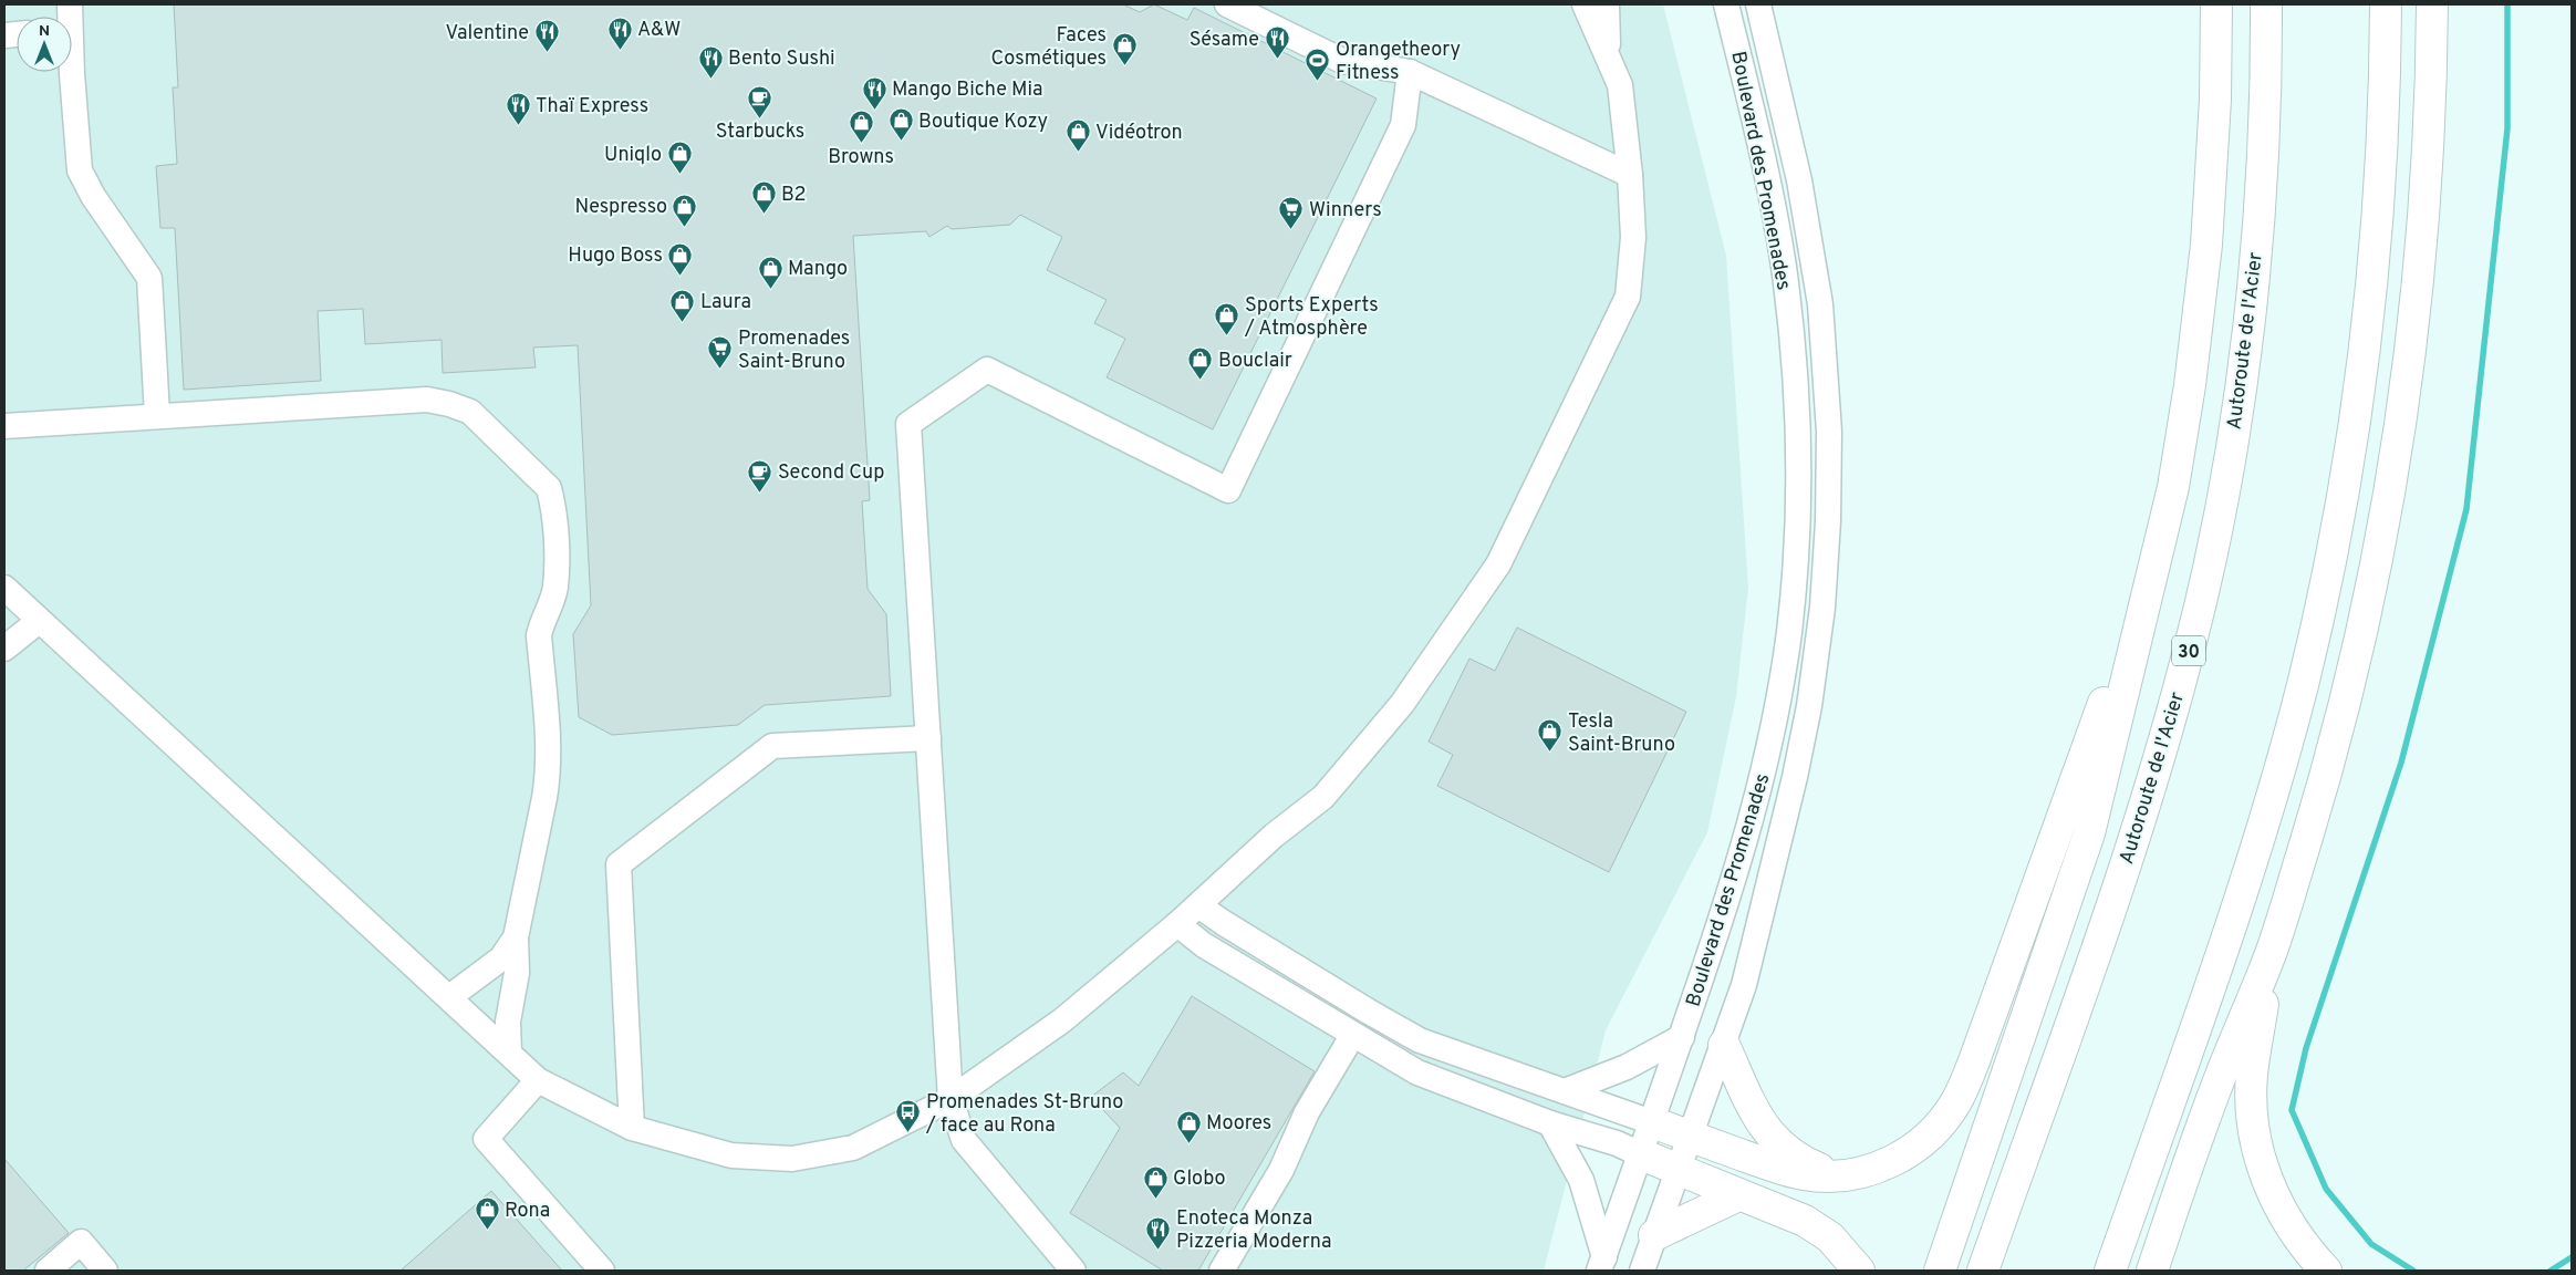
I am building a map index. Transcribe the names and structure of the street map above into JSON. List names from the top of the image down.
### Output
{
  "streets": {
    "highway": ["Autoroute de l'Acier", "30"],
    "street": ["Boulevard des Promenades"]
  },
  "places": {
    "restaurant": [
      "A&W",
      "Valentine",
      "Sésame",
      "Bento Sushi",
      "Mango Biche Mia",
      "Thaï Express",
      "Enoteca Monza Pizzeria Moderna"
    ],
    "shop": [
      "Faces Cosmétiques",
      "Boutique Kozy",
      "Browns",
      "Vidéotron",
      "Uniqlo",
      "B2",
      "Nespresso",
      "Hugo Boss",
      "Mango",
      "Laura",
      "Sports Experts / Atmosphère",
      "Bouclair",
      "Tesla Saint-Bruno",
      "Moores",
      "Globo",
      "Rona"
    ],
    "sports": ["Orangetheory Fitness"],
    "cafe": ["Starbucks", "Second Cup"],
    "supermarket": ["Winners", "Promenades Saint-Bruno"],
    "bus stop": ["Promenades St-Bruno / face au Rona"]
  },
  "north": "top"
}
